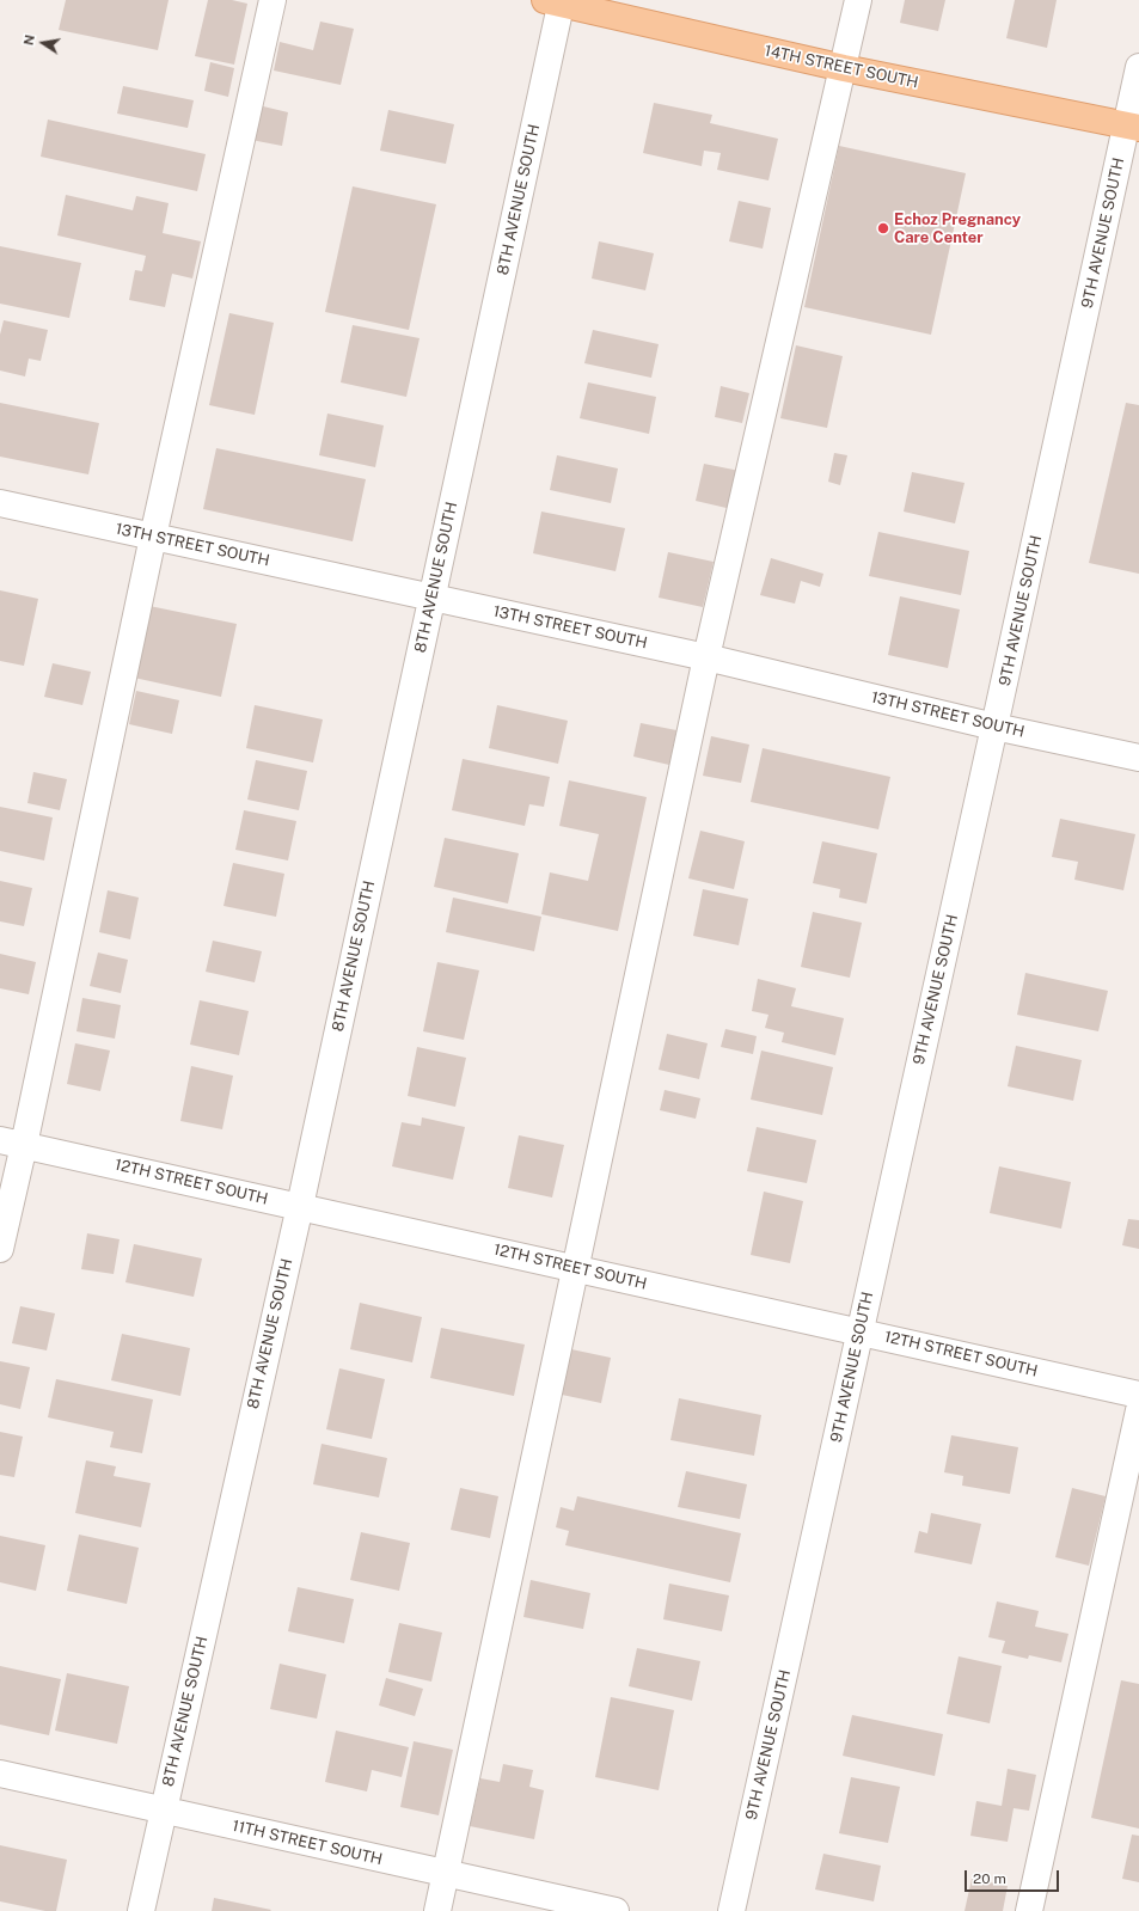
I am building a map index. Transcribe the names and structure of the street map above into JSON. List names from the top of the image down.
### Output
{
  "streets": {
    "main road": ["14TH STREET SOUTH"],
    "street": [
      "8TH AVENUE SOUTH",
      "9TH AVENUE SOUTH",
      "13TH STREET SOUTH",
      "12TH STREET SOUTH",
      "11TH STREET SOUTH"
    ]
  },
  "crossings": [
    ["14TH STREET SOUTH", "8TH AVENUE SOUTH"],
    ["14TH STREET SOUTH", "9TH AVENUE SOUTH"],
    ["8TH AVENUE SOUTH", "13TH STREET SOUTH"],
    ["8TH AVENUE SOUTH", "12TH STREET SOUTH"],
    ["8TH AVENUE SOUTH", "11TH STREET SOUTH"],
    ["9TH AVENUE SOUTH", "13TH STREET SOUTH"],
    ["9TH AVENUE SOUTH", "12TH STREET SOUTH"]
  ],
  "places": ["Echoz Pregnancy Care Center"],
  "scale_bar": "20 m",
  "north": "left"
}
